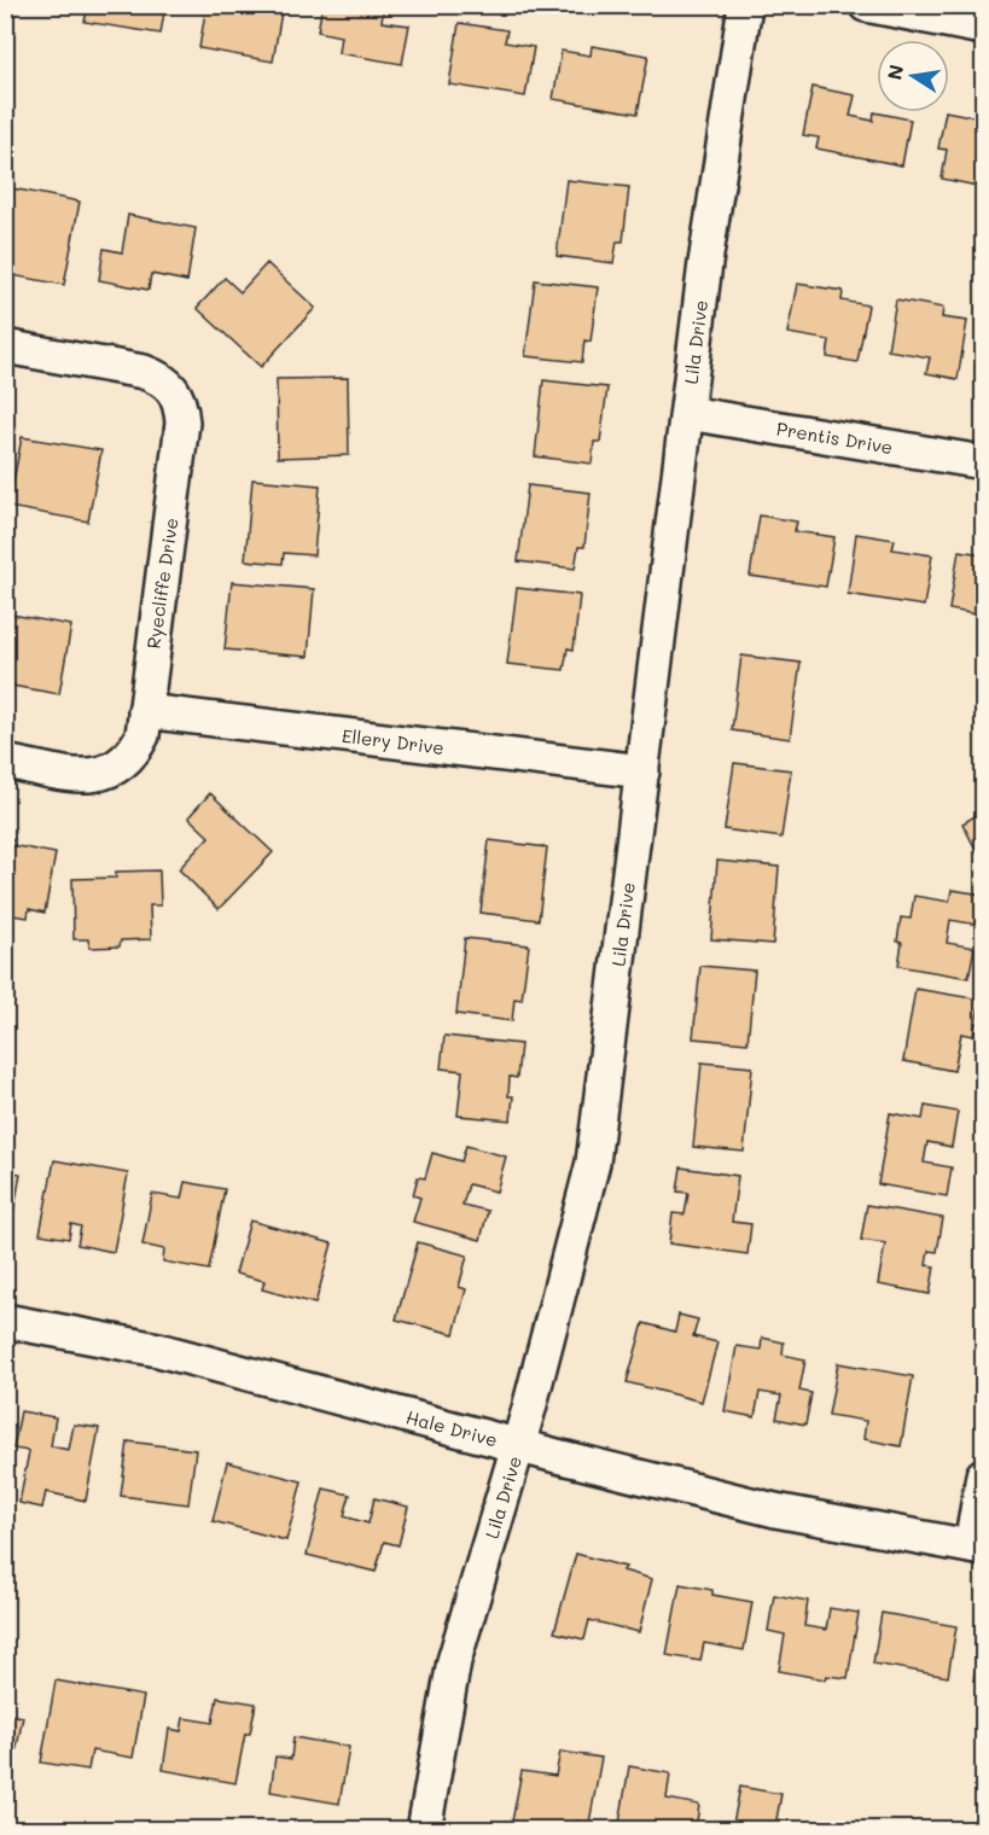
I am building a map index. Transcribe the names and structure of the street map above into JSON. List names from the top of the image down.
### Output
{
  "streets": {
    "street": [
      "Lila Drive",
      "Prentis Drive",
      "Ryecliffe Drive",
      "Ellery Drive",
      "Hale Drive"
    ]
  },
  "crossings": [
    ["Lila Drive", "Prentis Drive"],
    ["Lila Drive", "Ellery Drive"],
    ["Lila Drive", "Hale Drive"],
    ["Ryecliffe Drive", "Ellery Drive"]
  ],
  "north": "left"
}
